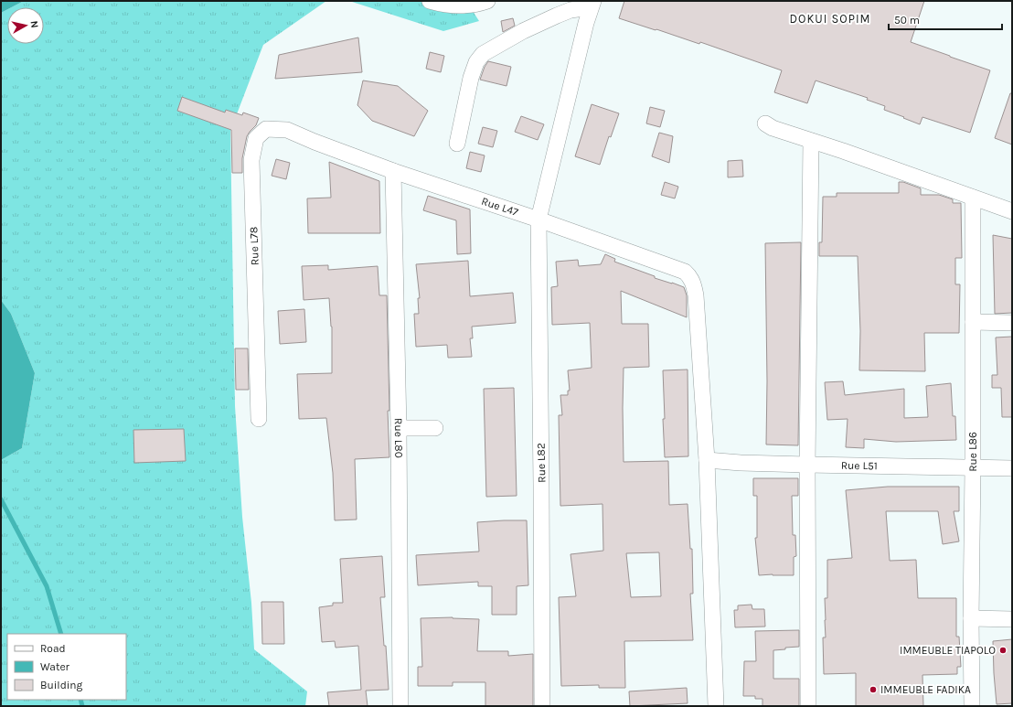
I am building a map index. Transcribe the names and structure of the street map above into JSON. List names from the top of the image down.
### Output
{
  "streets": {
    "street": [
      "Rue L47",
      "Rue L78",
      "Rue L80",
      "Rue L86",
      "Rue L82",
      "Rue L51"
    ]
  },
  "crossings": [
    ["Rue L47", "Rue L78"],
    ["Rue L47", "Rue L80"],
    ["Rue L47", "Rue L82"],
    ["Rue L47", "Rue L51"],
    ["Rue L86", "Rue L51"]
  ],
  "districts": ["DOKUI SOPIM"],
  "places": ["IMMEUBLE TIAPOLO", "IMMEUBLE FADIKA"],
  "legend": ["Road", "Water", "Building"],
  "scale_bar": "50 m",
  "north": "right"
}
